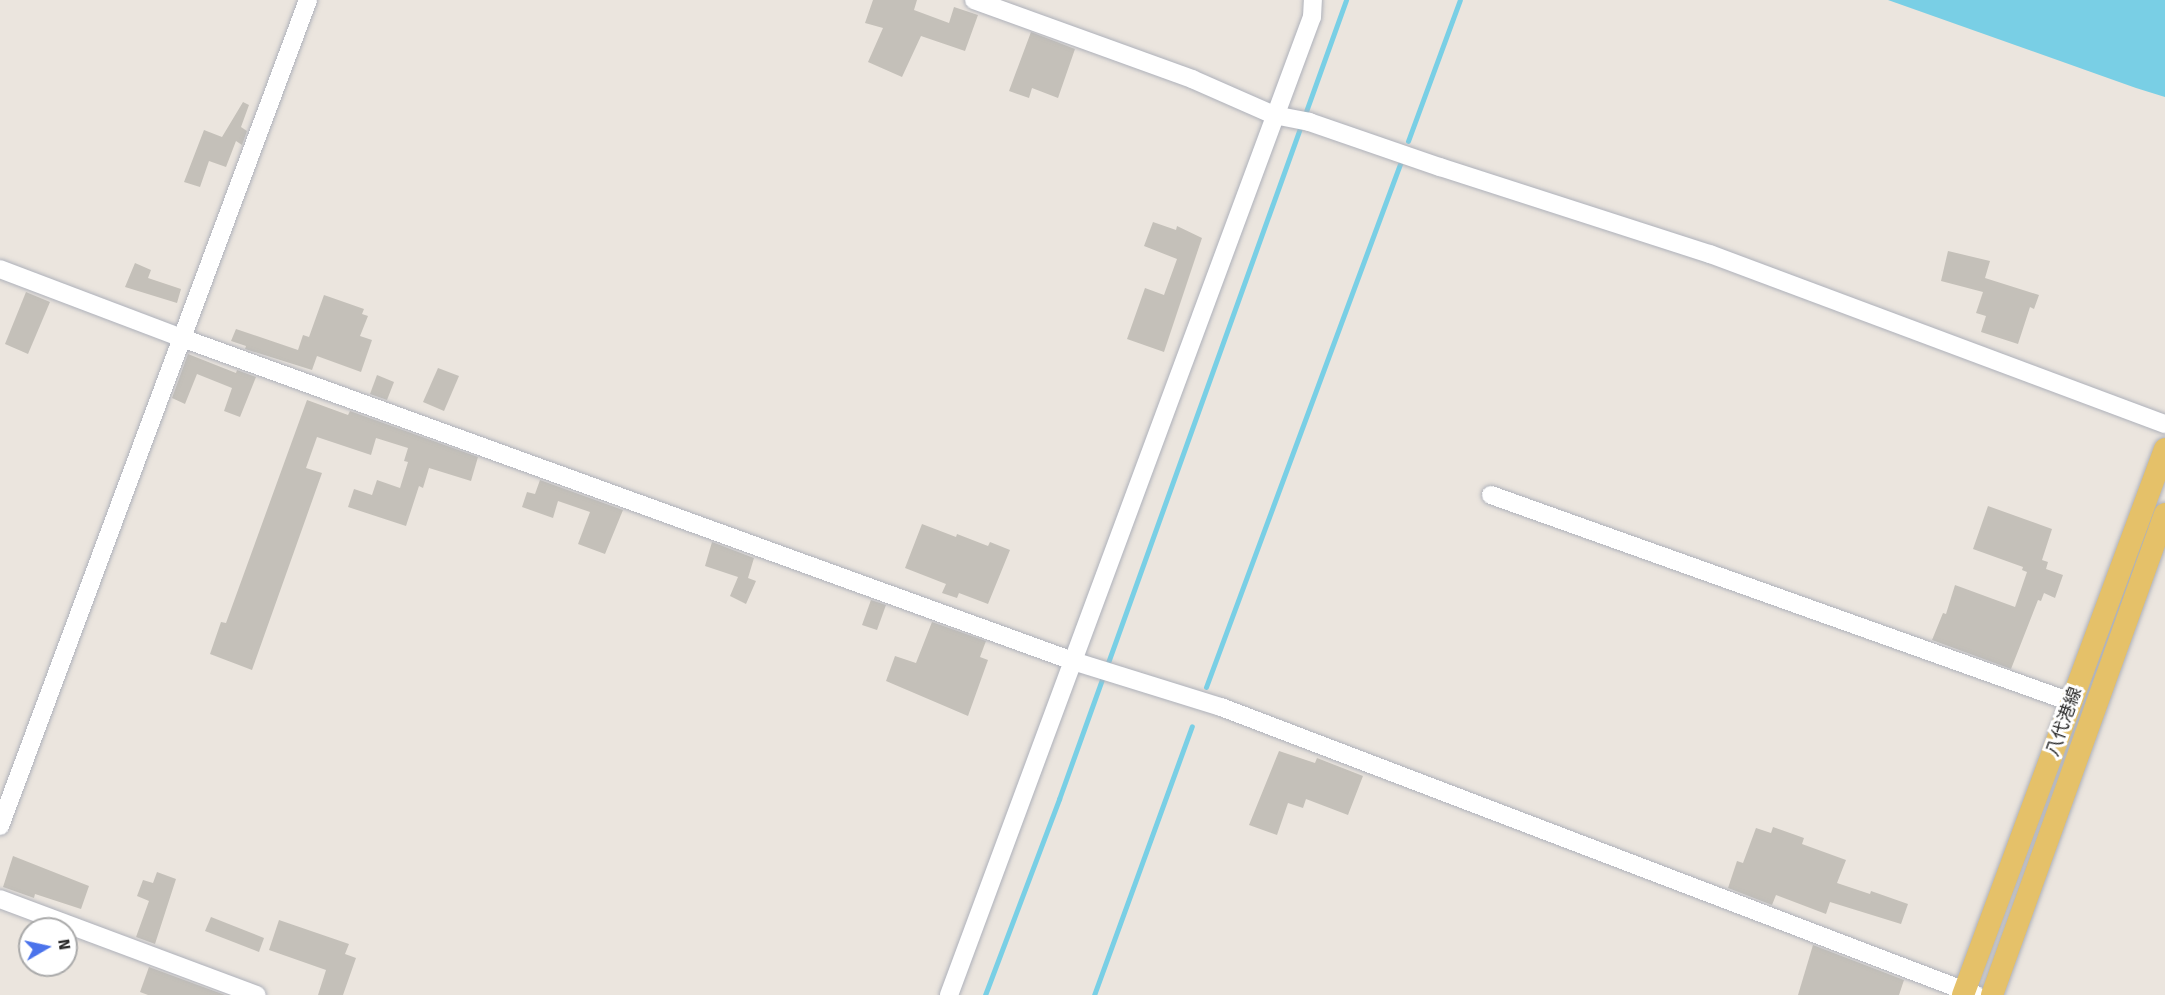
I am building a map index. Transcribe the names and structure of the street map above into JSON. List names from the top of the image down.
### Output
{
  "streets": {
    "main road": ["八代港線"]
  },
  "north": "right"
}
